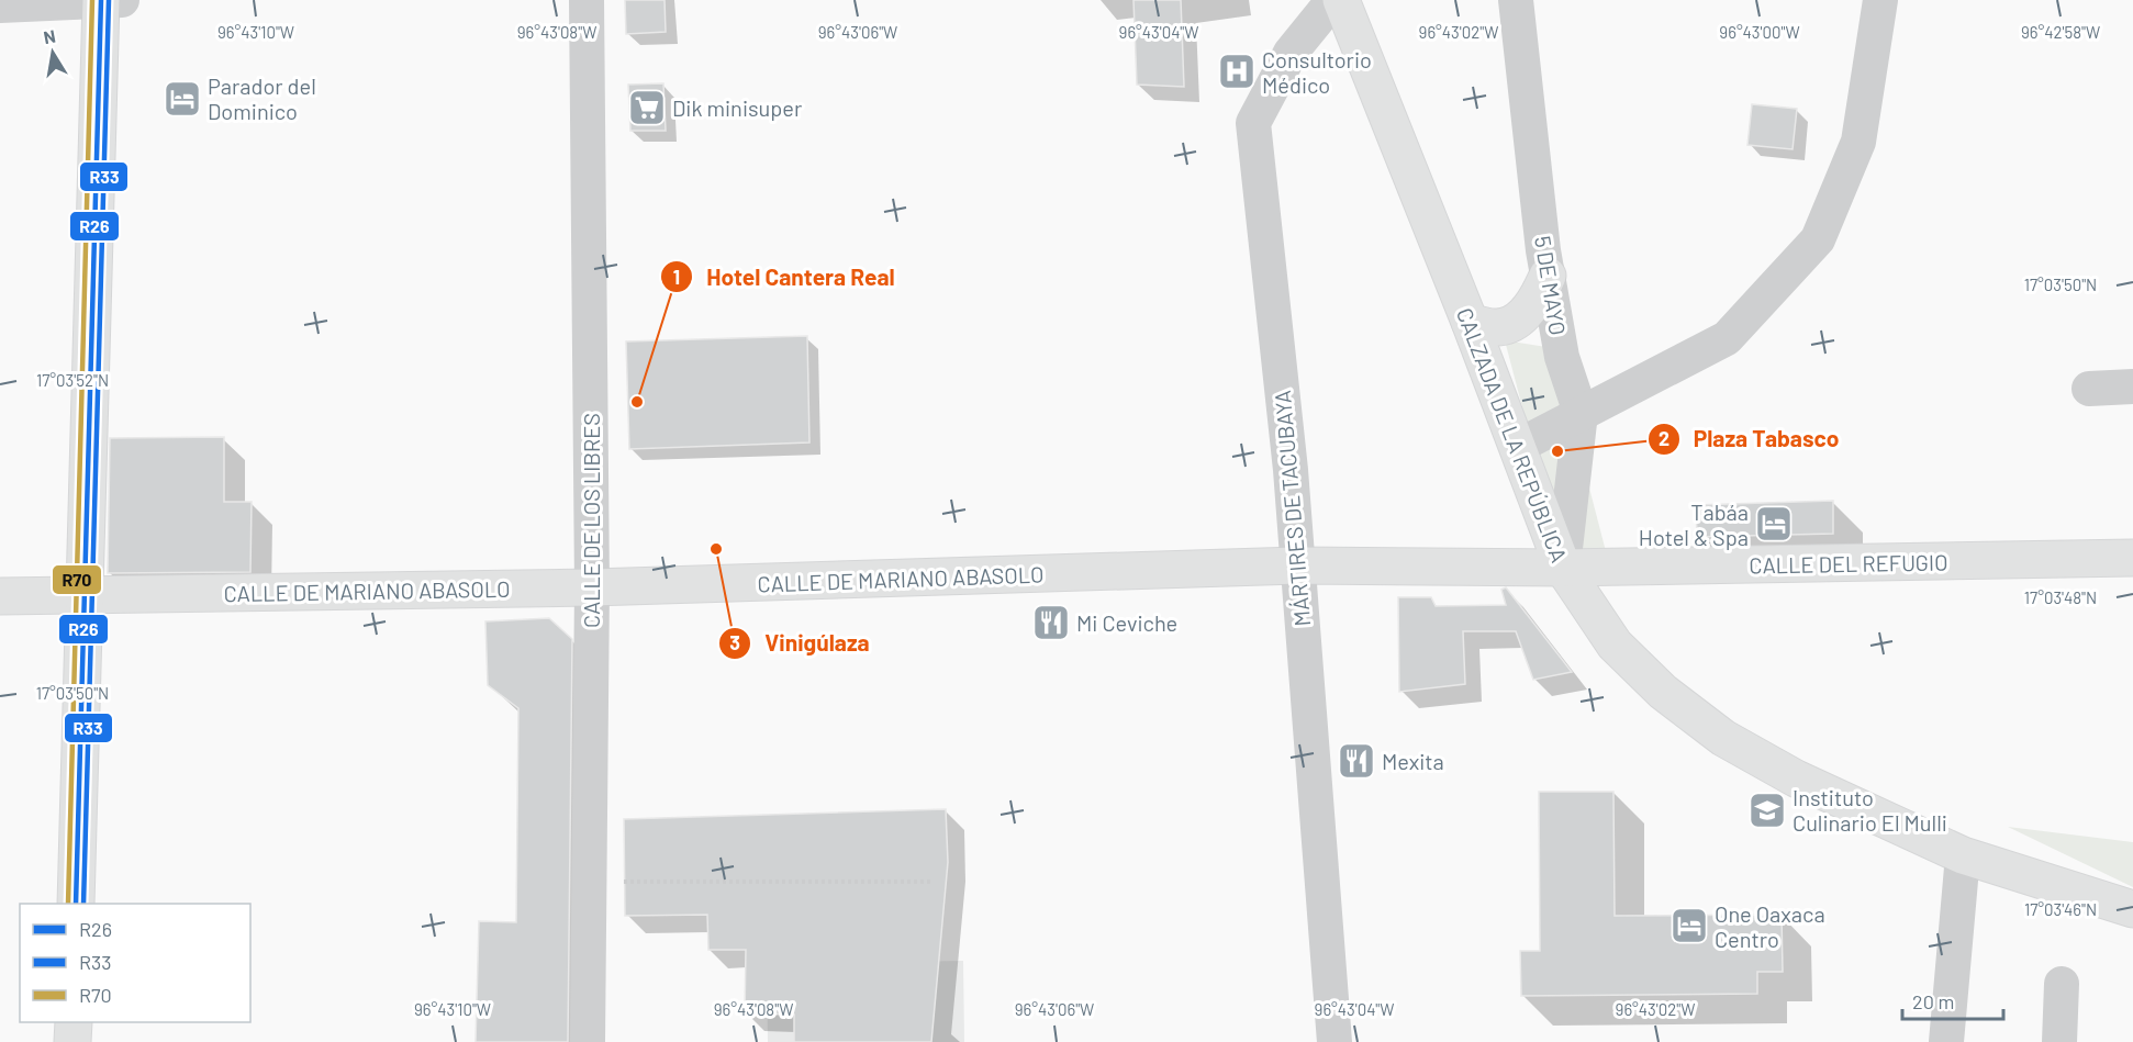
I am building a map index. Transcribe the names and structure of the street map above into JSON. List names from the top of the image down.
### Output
{
  "streets": {
    "street": [
      "5 DE MAYO",
      "CALZADA DE LA REPÚBLICA",
      "MÁRTIRES DE TACUBAYA",
      "CALLE DE LOS LIBRES",
      "CALLE DEL REFUGIO",
      "CALLE DE MARIANO ABASOLO"
    ]
  },
  "crossings": [
    ["5 DE MAYO", "CALZADA DE LA REPÚBLICA"],
    ["5 DE MAYO", "CALLE DEL REFUGIO"],
    ["5 DE MAYO", "CALLE DE MARIANO ABASOLO"],
    ["CALZADA DE LA REPÚBLICA", "CALLE DEL REFUGIO"],
    ["CALZADA DE LA REPÚBLICA", "CALLE DE MARIANO ABASOLO"],
    ["MÁRTIRES DE TACUBAYA", "CALLE DE MARIANO ABASOLO"],
    ["CALLE DE LOS LIBRES", "CALLE DE MARIANO ABASOLO"],
    ["CALLE DEL REFUGIO", "CALLE DE MARIANO ABASOLO"]
  ],
  "places": {
    "hospital": ["Consultorio Médico"],
    "hotel": ["Parador del Dominico", "Tabáa Hotel & Spa", "One Oaxaca Centro"],
    "supermarket": ["Dik minisuper"],
    "other": ["Hotel Cantera Real", "Plaza Tabasco", "Vinigúlaza"],
    "restaurant": ["Mi Ceviche", "Mexita"],
    "school or university": ["Instituto Culinario El Mulli"]
  },
  "lines": ["transit line R26", "transit line R33", "transit line R70"],
  "legend": ["R26", "R33", "R70"],
  "scale_bar": "20 m",
  "north": "top",
  "coordinates": [
    "96°43'10\"W",
    "96°43'08\"W",
    "96°43'06\"W",
    "96°43'04\"W",
    "96°43'02\"W",
    "96°43'00\"W",
    "96°42'58\"W",
    "17°03'50\"N",
    "17°03'52\"N",
    "17°03'48\"N",
    "17°03'46\"N"
  ]
}
